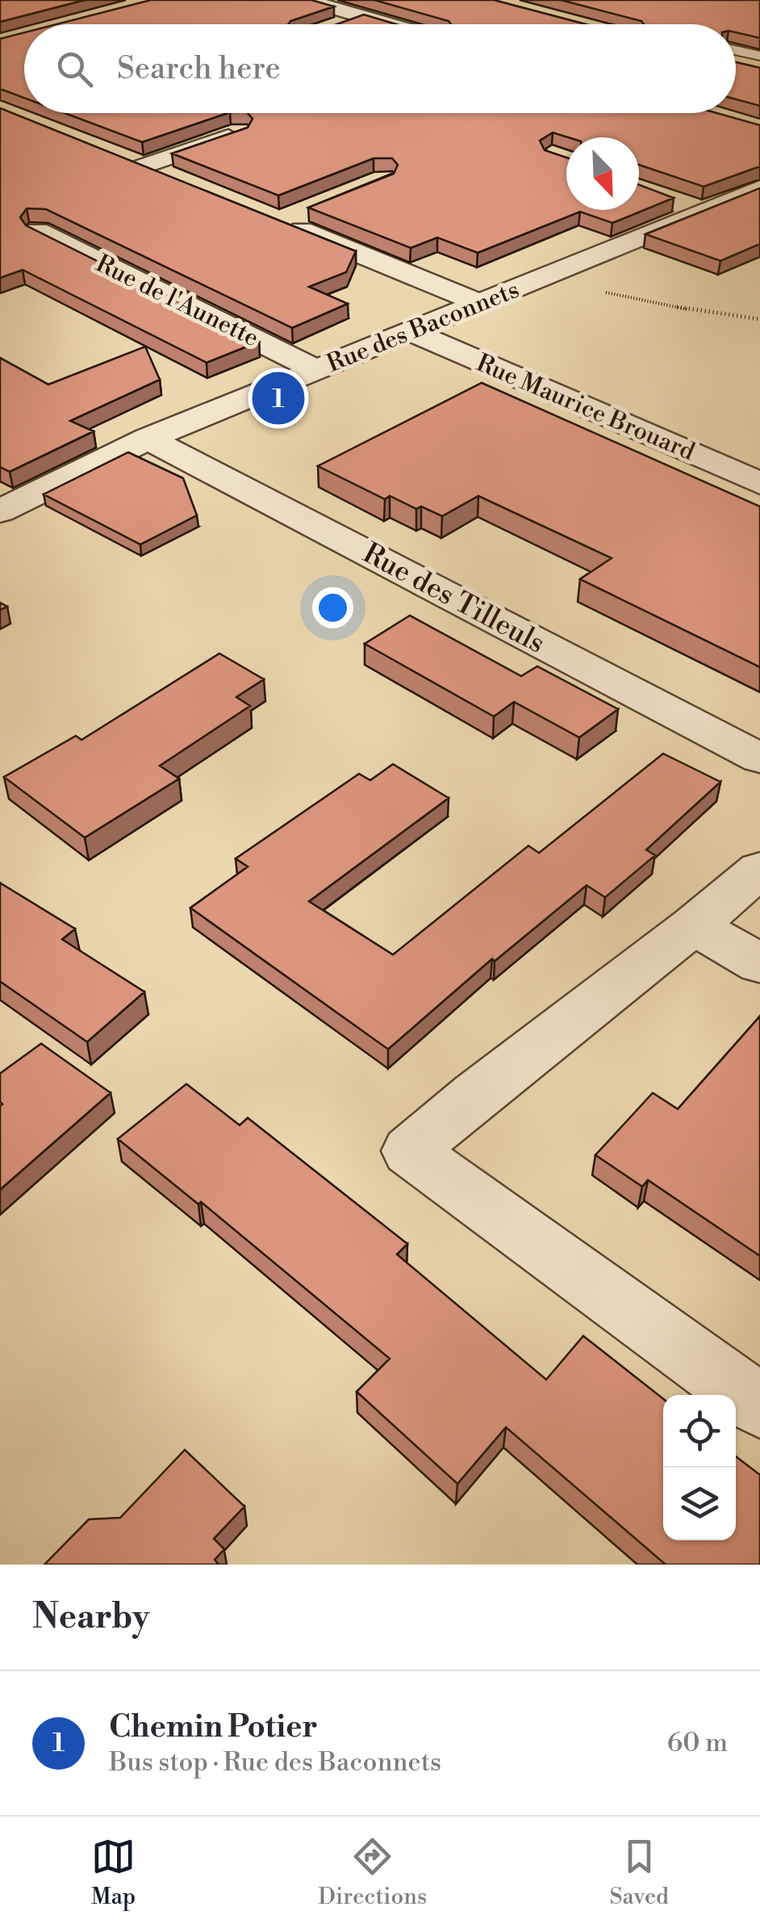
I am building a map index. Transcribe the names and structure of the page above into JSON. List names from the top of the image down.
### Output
{
  "streets": {
    "street": [
      "Rue de l'Aunette",
      "Rue des Baconnets",
      "Rue Maurice Brouard",
      "Rue des Tilleuls"
    ]
  },
  "crossings": [
    ["Rue de l'Aunette", "Rue des Baconnets"],
    ["Rue des Baconnets", "Rue Maurice Brouard"],
    ["Rue des Baconnets", "Rue des Tilleuls"]
  ],
  "north": "bottom right",
  "page": {
    "search": "Search here",
    "pins": "1",
    "heading": "Nearby",
    "list": [
      {
        "mark": "1",
        "name": "Chemin Potier",
        "note": "Bus stop · Rue des Baconnets",
        "value": "60 m"
      }
    ],
    "nav": ["Map", "Directions", "Saved"]
  }
}
